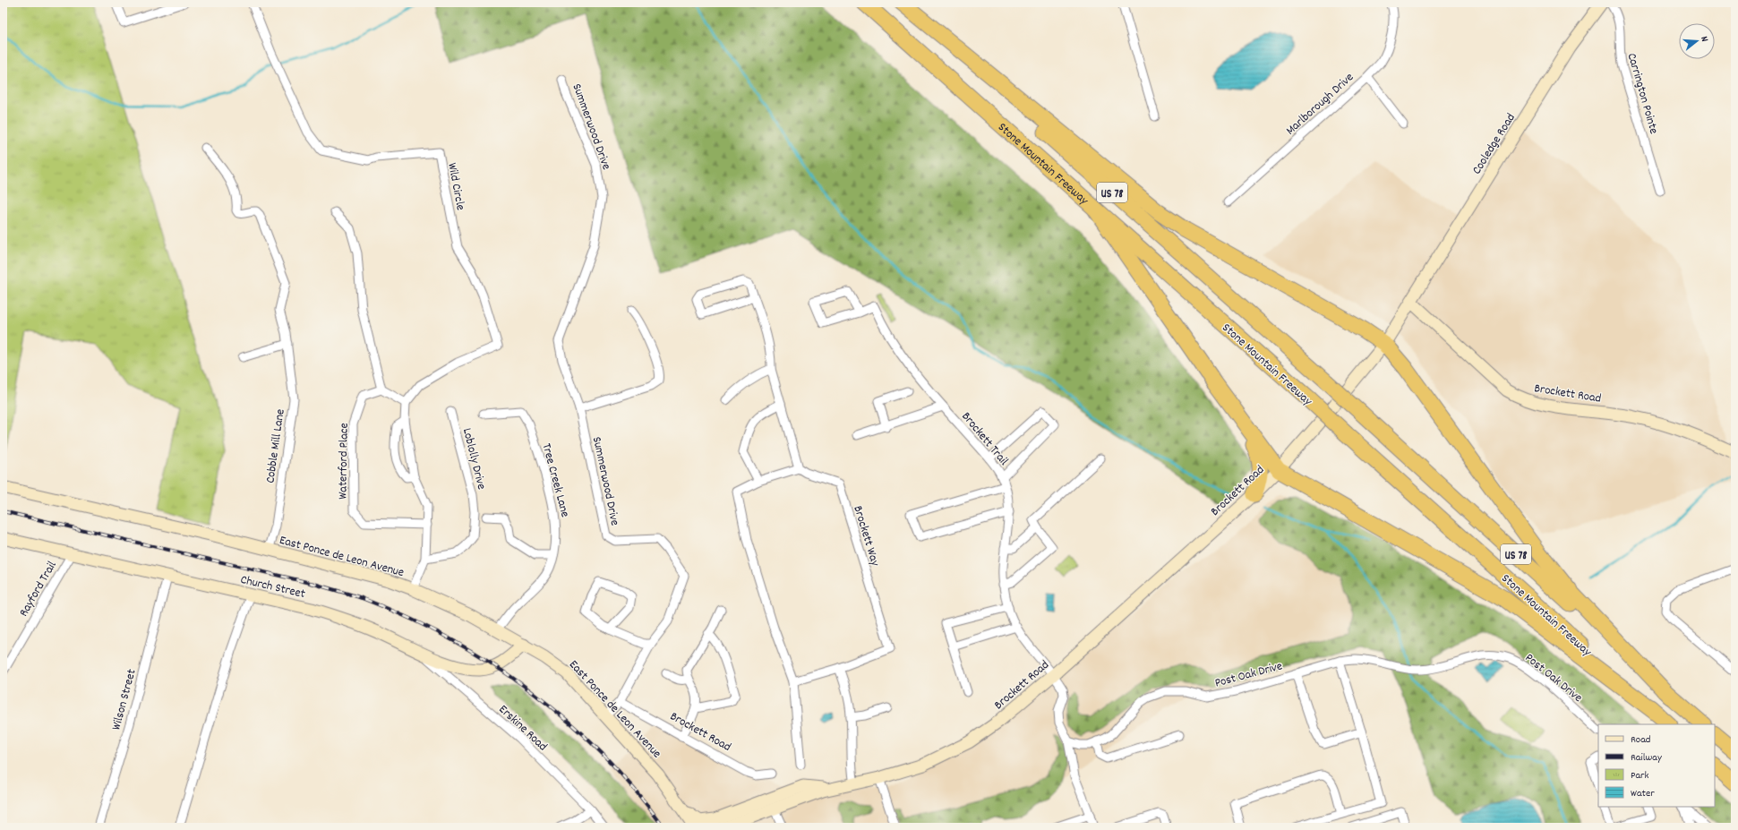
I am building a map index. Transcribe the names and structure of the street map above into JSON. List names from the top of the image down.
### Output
{
  "streets": {
    "highway": ["Stone Mountain Freeway", "US 78"],
    "street": [
      "Carrington Pointe",
      "Marlborough Drive",
      "Summerwood Drive",
      "Cooledge Road",
      "Wild Circle",
      "Brockett Road",
      "Brockett Trail",
      "Cobble Mill Lane",
      "Loblolly Drive",
      "Waterford Place",
      "Tree Creek Lane",
      "Brockett Way",
      "East Ponce de Leon Avenue",
      "Church Street",
      "Rayford Trail",
      "Post Oak Drive",
      "Wilson Street",
      "Erskine Road"
    ]
  },
  "crossings": [
    ["Carrington Pointe", "Cooledge Road"],
    ["Summerwood Drive", "Brockett Road"],
    ["Summerwood Drive", "East Ponce de Leon Avenue"],
    ["Cooledge Road", "Brockett Road"],
    ["Brockett Road", "Brockett Trail"],
    ["Cobble Mill Lane", "East Ponce de Leon Avenue"],
    ["Loblolly Drive", "Tree Creek Lane"],
    ["Tree Creek Lane", "East Ponce de Leon Avenue"],
    ["East Ponce de Leon Avenue", "Church Street"],
    ["Church Street", "Rayford Trail"],
    ["Church Street", "Wilson Street"],
    ["Church Street", "Erskine Road"]
  ],
  "legend": [
    "Road",
    "Railway",
    "Park",
    "Water"
  ],
  "north": "right"
}
